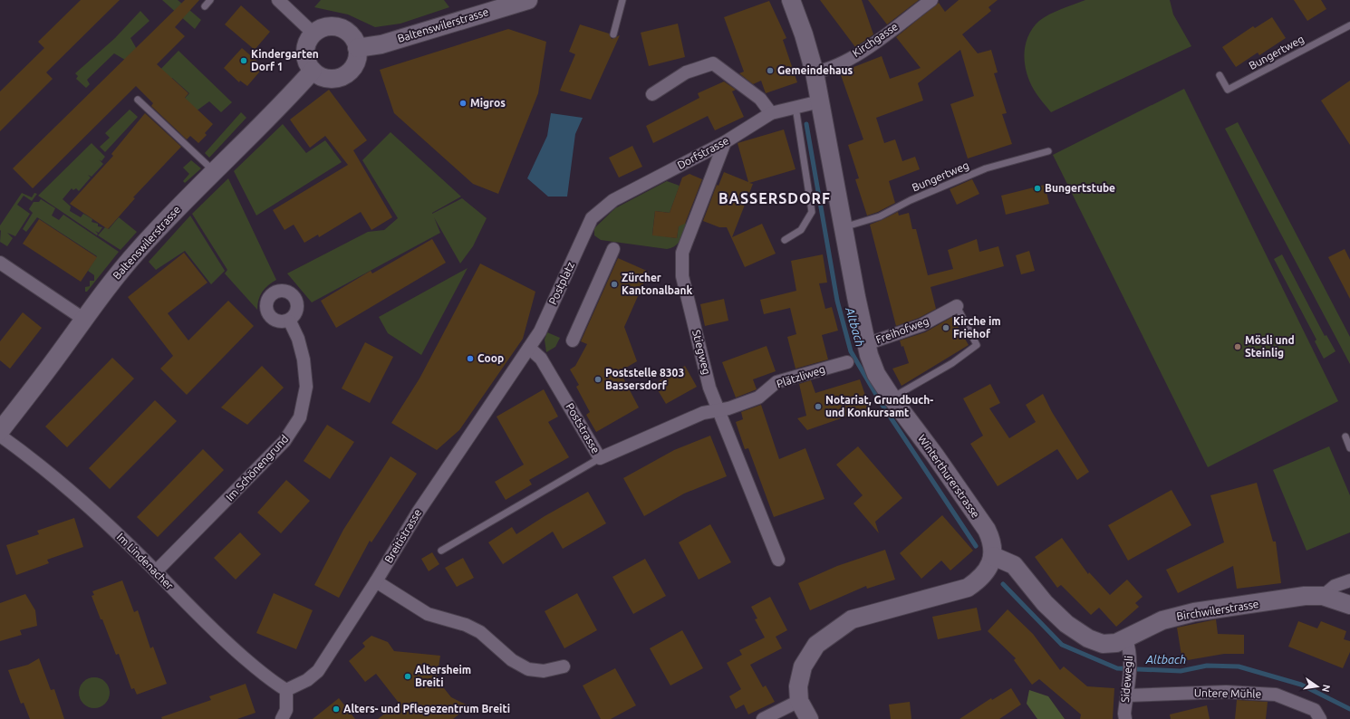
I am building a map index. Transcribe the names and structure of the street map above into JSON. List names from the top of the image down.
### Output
{
  "streets": {
    "main road": ["Baltenswilerstrasse", "Winterthurerstrasse", "Birchwilerstrasse"],
    "street": [
      "Kirchgasse",
      "Dorfstrasse",
      "Postplatz",
      "Freihofweg",
      "Stiegweg",
      "Plätzliweg",
      "Poststrasse",
      "Im Schönengrund",
      "Breitistrasse",
      "Im Lindenacher",
      "Sidewegli",
      "Untere Mühle"
    ],
    "lane": ["Bungertweg"]
  },
  "crossings": [
    ["Kirchgasse", "Winterthurerstrasse"],
    ["Bungertweg", "Winterthurerstrasse"],
    ["Dorfstrasse", "Postplatz"],
    ["Dorfstrasse", "Stiegweg"],
    ["Dorfstrasse", "Winterthurerstrasse"],
    ["Postplatz", "Poststrasse"],
    ["Postplatz", "Breitistrasse"],
    ["Freihofweg", "Winterthurerstrasse"],
    ["Stiegweg", "Plätzliweg"],
    ["Stiegweg", "Poststrasse"],
    ["Plätzliweg", "Poststrasse"],
    ["Poststrasse", "Breitistrasse"],
    ["Im Schönengrund", "Im Lindenacher"],
    ["Winterthurerstrasse", "Birchwilerstrasse"],
    ["Breitistrasse", "Im Lindenacher"],
    ["Birchwilerstrasse", "Sidewegli"],
    ["Sidewegli", "Untere Mühle"]
  ],
  "districts": ["BASSERSDORF"],
  "water": ["Altbach"],
  "places": [
    "Kindergarten Dorf 1",
    "Gemeindehaus",
    "Migros",
    "Bungertstube",
    "Zürcher Kantonalbank",
    "Kirche im Friehof",
    "Mösli und Steinlig",
    "Coop",
    "Poststelle 8303 Bassersdorf",
    "Notariat, Grundbuch- und Konkursamt",
    "Altersheim Breiti",
    "Alters- und Pflegezentrum Breiti"
  ],
  "north": "right"
}
